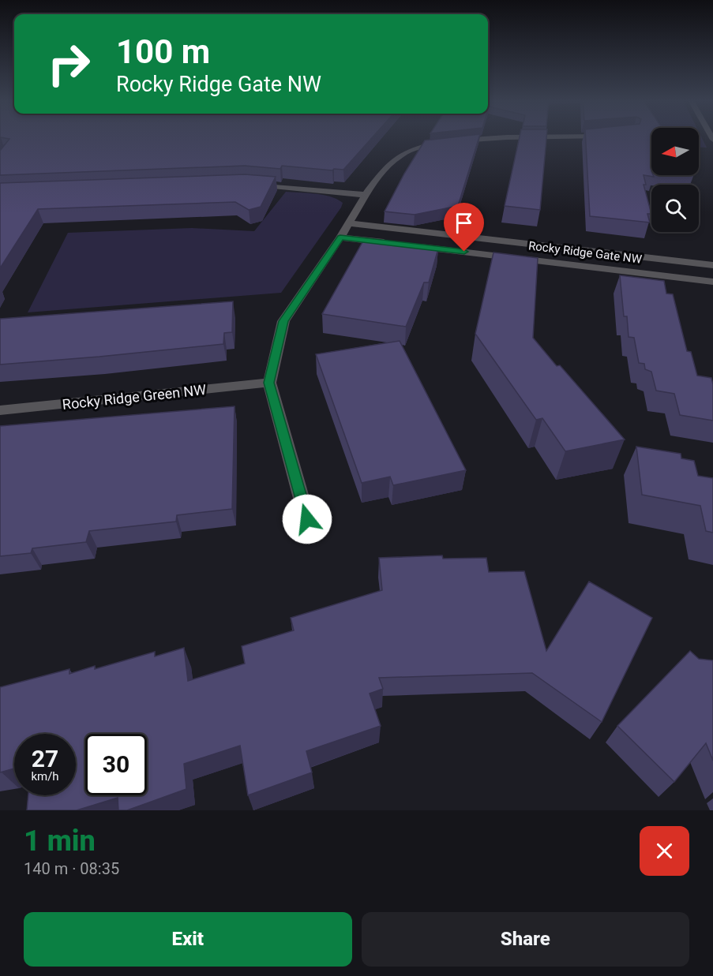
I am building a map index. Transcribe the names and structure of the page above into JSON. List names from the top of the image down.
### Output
{
  "streets": {
    "street": ["Rocky Ridge Gate NW", "Rocky Ridge Green NW"]
  },
  "north": "left",
  "page": {
    "turn": ["100 m", "Rocky Ridge Gate NW"],
    "speed": "27 km/h",
    "limit": "30",
    "heading": ["1 min", "140 m · 08:35"],
    "buttons": ["Exit", "Share"]
  }
}
